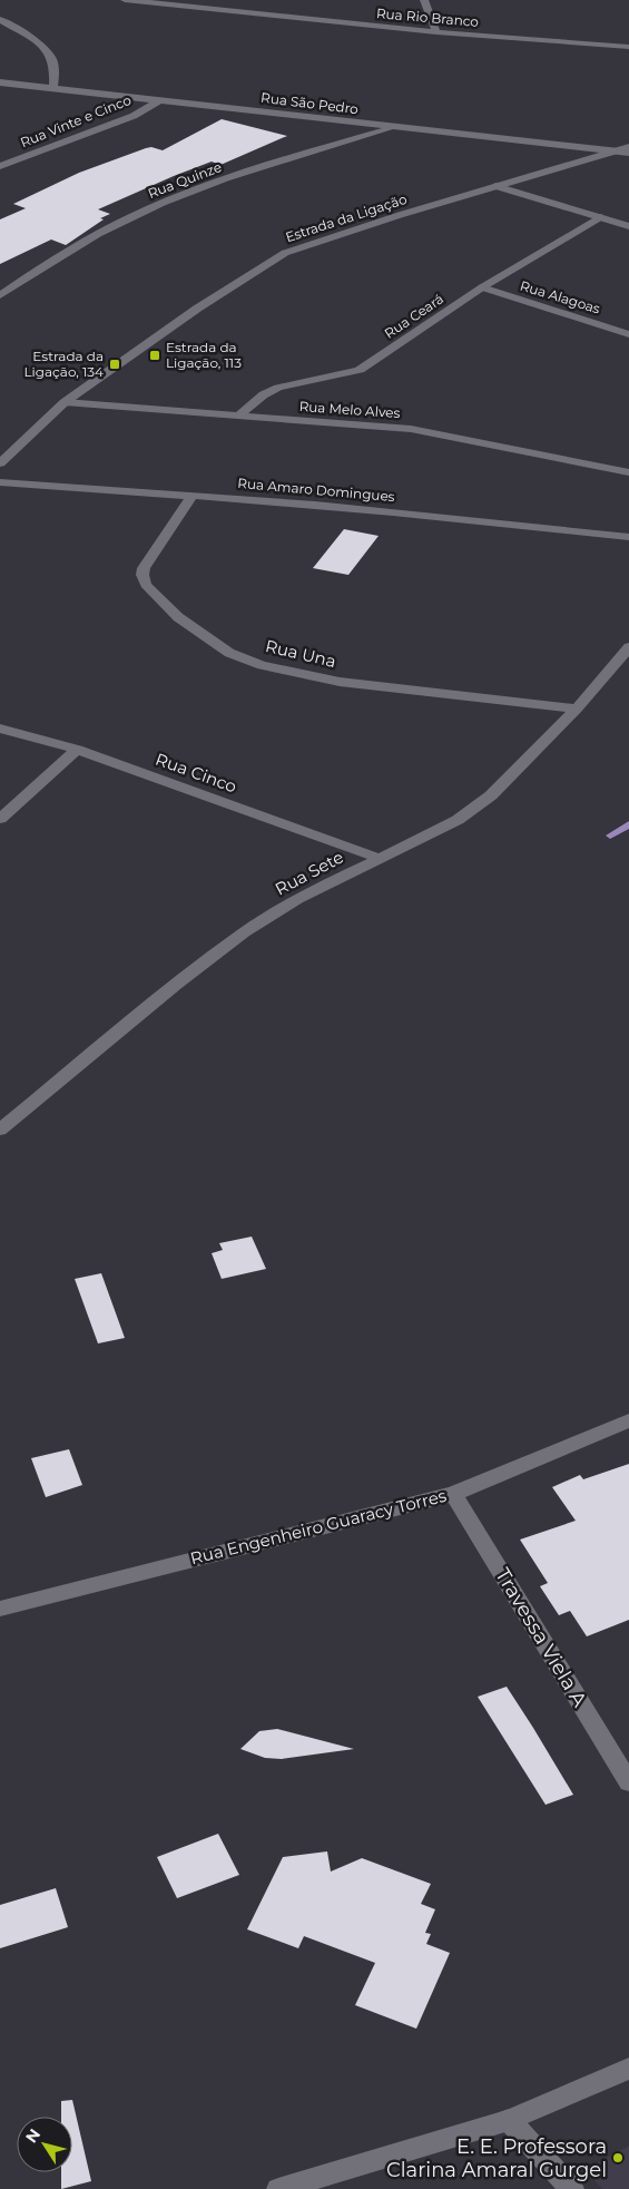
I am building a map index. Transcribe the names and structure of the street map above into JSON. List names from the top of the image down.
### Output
{
  "streets": {
    "street": [
      "Rua Rio Branco",
      "Rua São Pedro",
      "Rua Vinte e Cinco",
      "Rua Quinze",
      "Estrada da Ligação",
      "Rua Alagoas",
      "Rua Ceará",
      "Rua Melo Alves",
      "Rua Amaro Domingues",
      "Rua Una",
      "Rua Cinco",
      "Rua Sete",
      "Rua Engenheiro Guaracy Torres",
      "Travessa Viela A"
    ]
  },
  "crossings": [
    ["Rua São Pedro", "Rua Vinte e Cinco"],
    ["Rua São Pedro", "Rua Quinze"],
    ["Rua São Pedro", "Estrada da Ligação"],
    ["Estrada da Ligação", "Rua Melo Alves"],
    ["Rua Alagoas", "Rua Ceará"],
    ["Rua Ceará", "Rua Melo Alves"],
    ["Rua Amaro Domingues", "Rua Una"],
    ["Rua Una", "Rua Sete"],
    ["Rua Cinco", "Rua Sete"],
    ["Rua Engenheiro Guaracy Torres", "Travessa Viela A"]
  ],
  "places": {
    "transit": ["Estrada da Ligação, 113", "Estrada da Ligação, 134"],
    "other": ["E. E. Professora Clarina Amaral Gurgel"]
  },
  "north": "top left"
}
